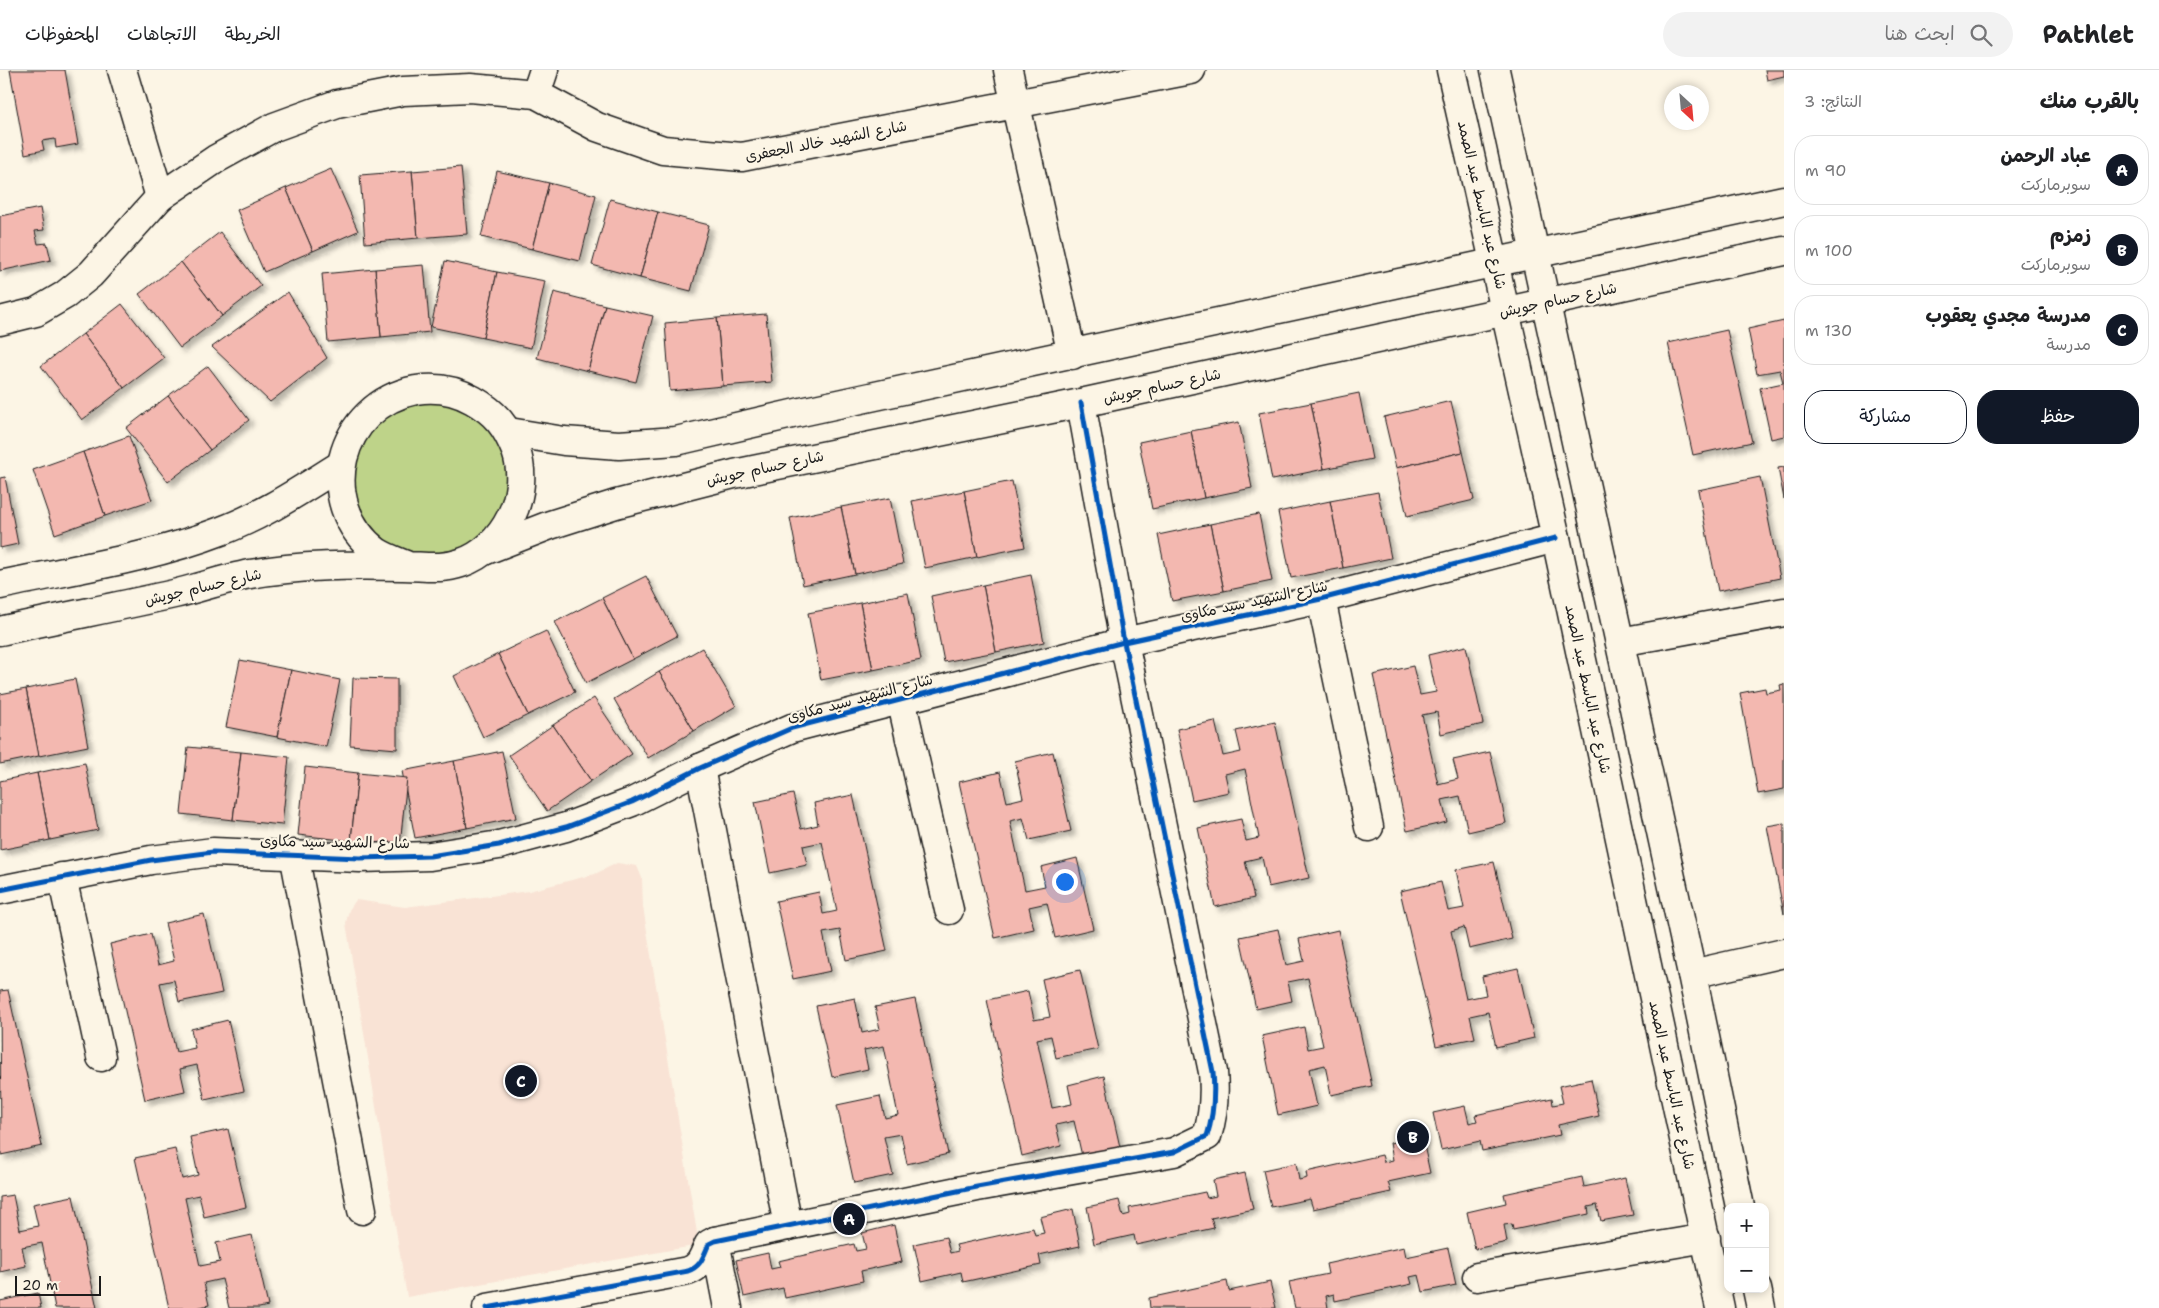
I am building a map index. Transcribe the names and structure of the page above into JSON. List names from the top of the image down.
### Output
{
  "streets": {
    "street": [
      "شارع الشهيد خالد الجعفرى",
      "شارع عبد الباسط عبد الصمد",
      "شارع حسام جويش",
      "شارع الشهيد سيد مكاوى"
    ]
  },
  "crossings": [
    ["شارع عبد الباسط عبد الصمد", "شارع حسام جويش"],
    ["شارع عبد الباسط عبد الصمد", "شارع الشهيد سيد مكاوى"]
  ],
  "scale_bar": "20 m",
  "north": "bottom right",
  "page": {
    "header": "Pathlet",
    "search": "ابحث هنا",
    "nav": ["الخريطة", "الاتجاهات", "المحفوظات"],
    "heading": ["بالقرب منك", "النتائج: 3"],
    "list": [
      {
        "mark": "A",
        "name": "عباد الرحمن",
        "note": "سوبرماركت",
        "value": "90 m"
      },
      {
        "mark": "B",
        "name": "زمزم",
        "note": "سوبرماركت",
        "value": "100 m"
      },
      {
        "mark": "C",
        "name": "مدرسة مجدي يعقوب",
        "note": "مدرسة",
        "value": "130 m"
      }
    ],
    "buttons": ["حفظ", "مشاركة"],
    "pins": ["C", "B", "A"],
    "map_buttons": ["+", "−"],
    "scale": "20 m"
  }
}
